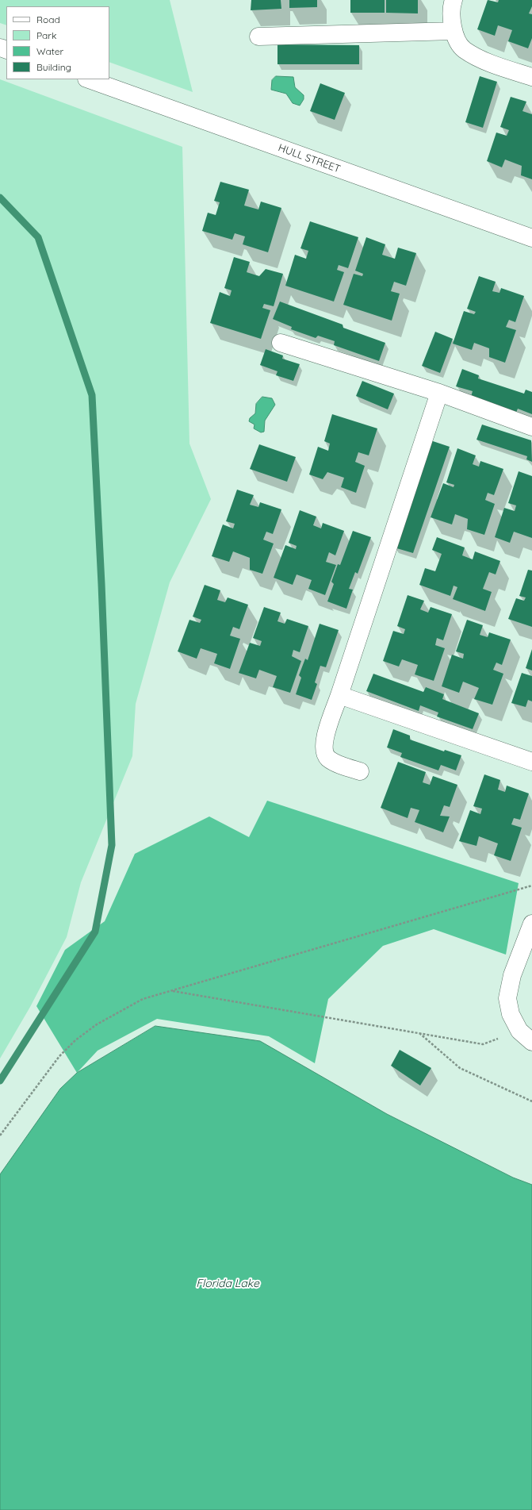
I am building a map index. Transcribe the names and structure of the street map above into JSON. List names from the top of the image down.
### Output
{
  "streets": {
    "street": ["HULL STREET"]
  },
  "water": ["Florida Lake"],
  "legend": [
    "Road",
    "Park",
    "Water",
    "Building"
  ]
}
